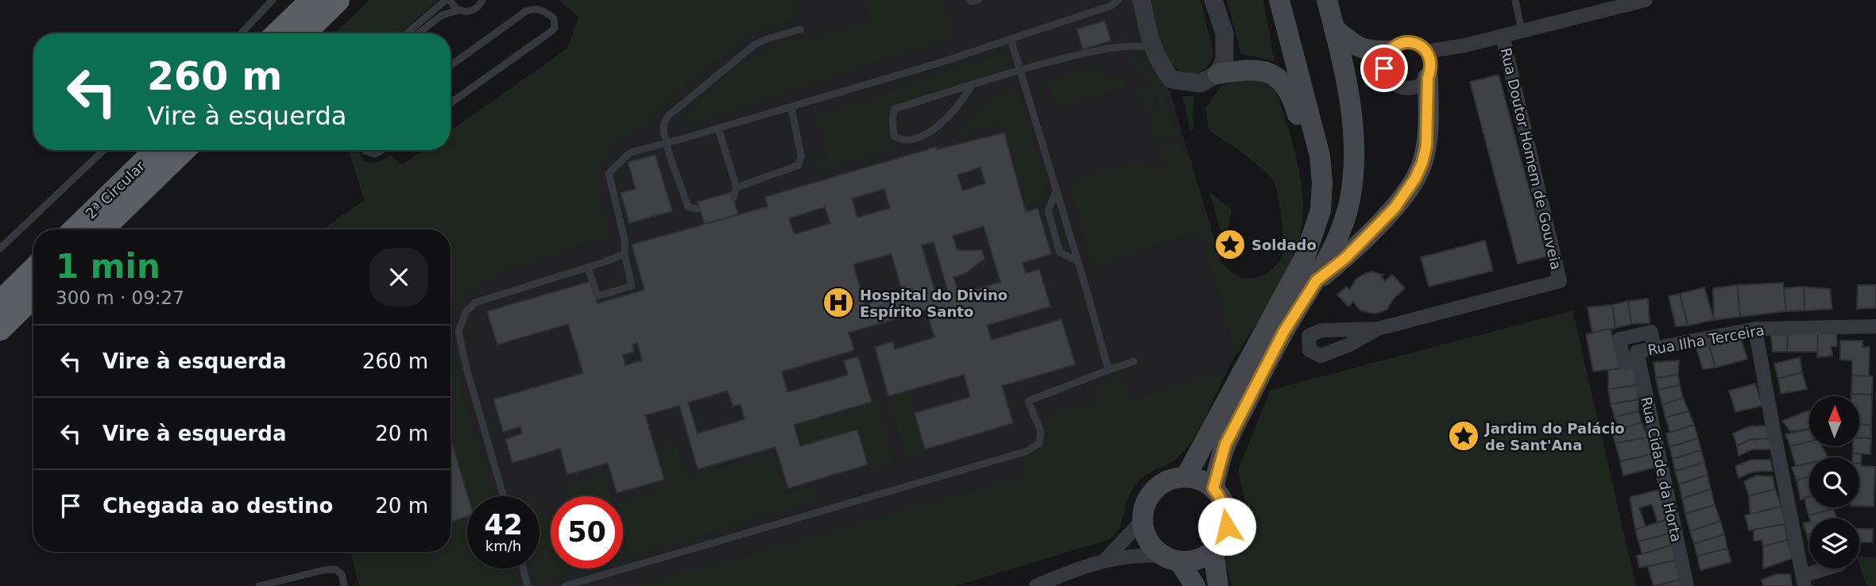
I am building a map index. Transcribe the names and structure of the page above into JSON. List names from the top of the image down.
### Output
{
  "streets": {
    "highway": ["2ª Circular"],
    "street": ["Rua Doutor Homem de Gouveia", "Rua Ilha Terceira", "Rua Cidade da Horta"]
  },
  "crossings": [
    ["Rua Ilha Terceira", "Rua Cidade da Horta"]
  ],
  "places": {
    "place": ["Soldado", "Jardim do Palácio de Sant'Ana"],
    "hospital": ["Hospital do Divino Espírito Santo"]
  },
  "north": "top",
  "page": {
    "turn": ["260 m", "Vire à esquerda"],
    "heading": ["1 min", "300 m · 09:27"],
    "list": [
      {
        "name": "Vire à esquerda",
        "value": "260 m"
      },
      {
        "name": "Vire à esquerda",
        "value": "20 m"
      },
      {
        "name": "Chegada ao destino",
        "value": "20 m"
      }
    ],
    "speed": "42 km/h",
    "limit": "50"
  }
}
